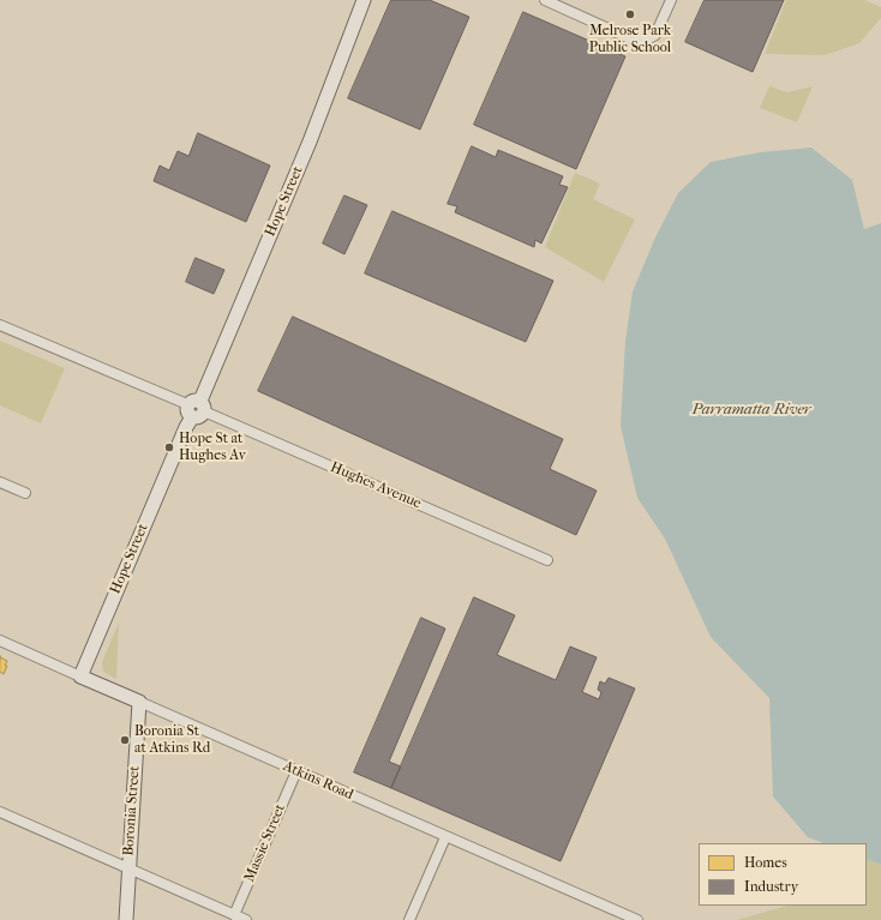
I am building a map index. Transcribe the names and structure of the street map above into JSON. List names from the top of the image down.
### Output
{
  "streets": {
    "street": [
      "Hope Street",
      "Hughes Avenue",
      "Atkins Road",
      "Boronia Street",
      "Massie Street"
    ]
  },
  "crossings": [
    ["Hope Street", "Hughes Avenue"],
    ["Hope Street", "Atkins Road"],
    ["Atkins Road", "Boronia Street"],
    ["Atkins Road", "Massie Street"]
  ],
  "water": ["Parramatta River"],
  "places": ["Melrose Park Public School", "Hope St at Hughes Av", "Boronia St at Atkins Rd"],
  "legend": ["Homes", "Industry"]
}
